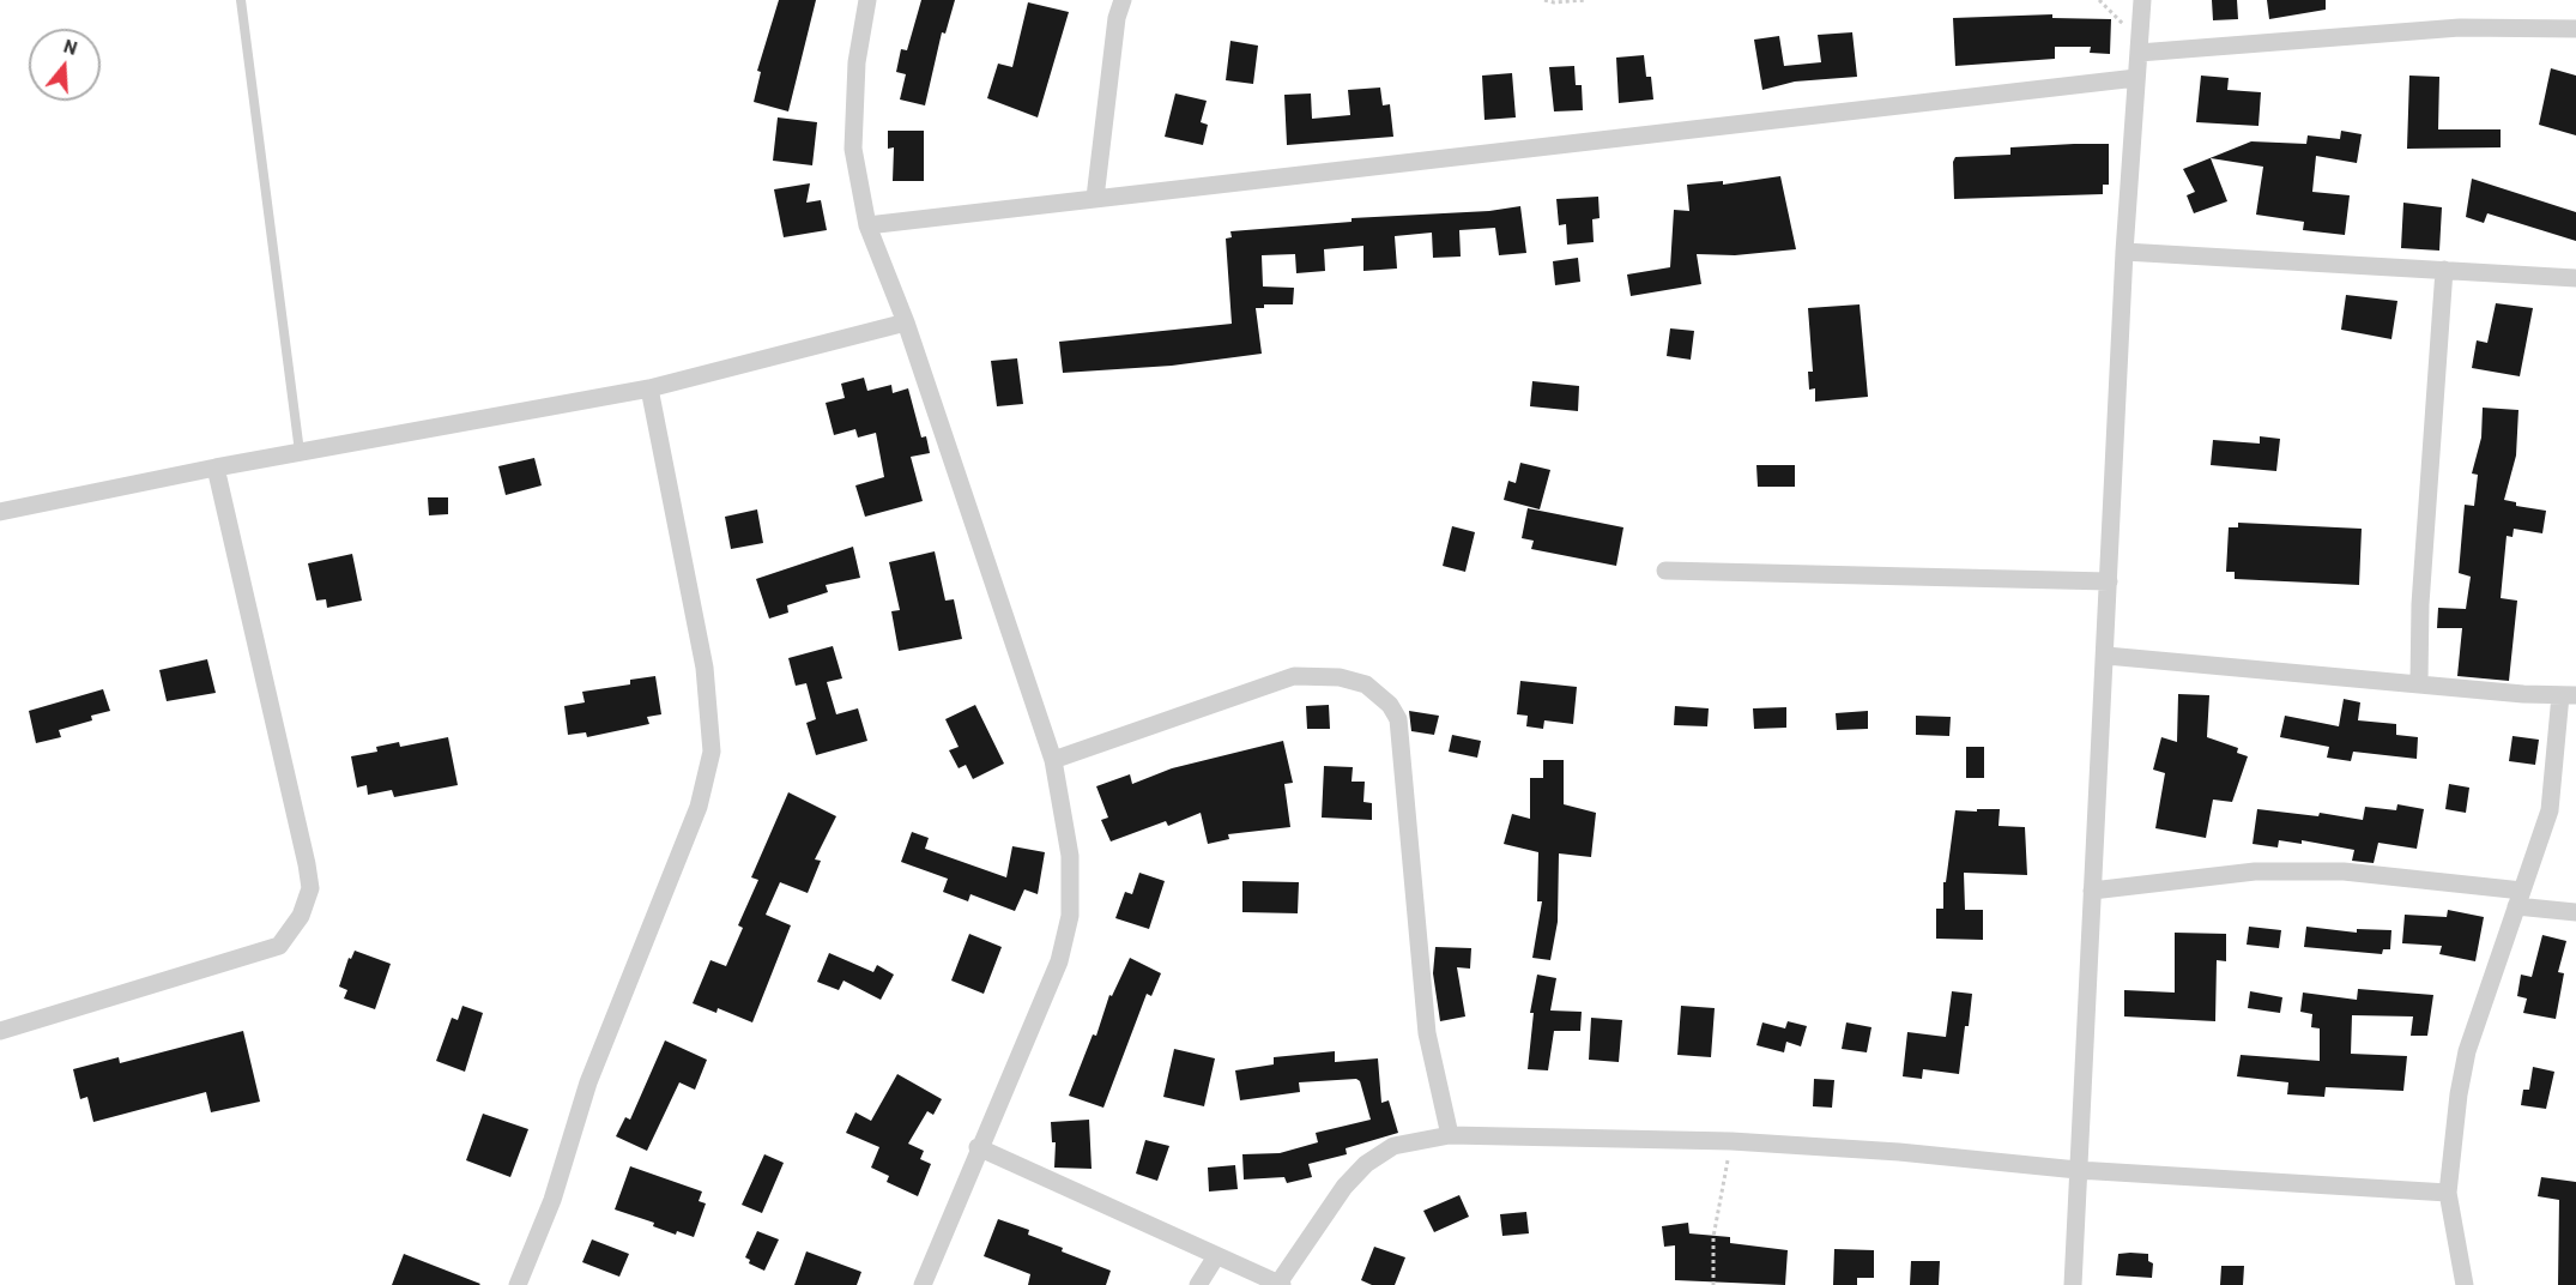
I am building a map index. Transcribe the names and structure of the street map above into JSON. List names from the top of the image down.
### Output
{
  "north": "top"
}
